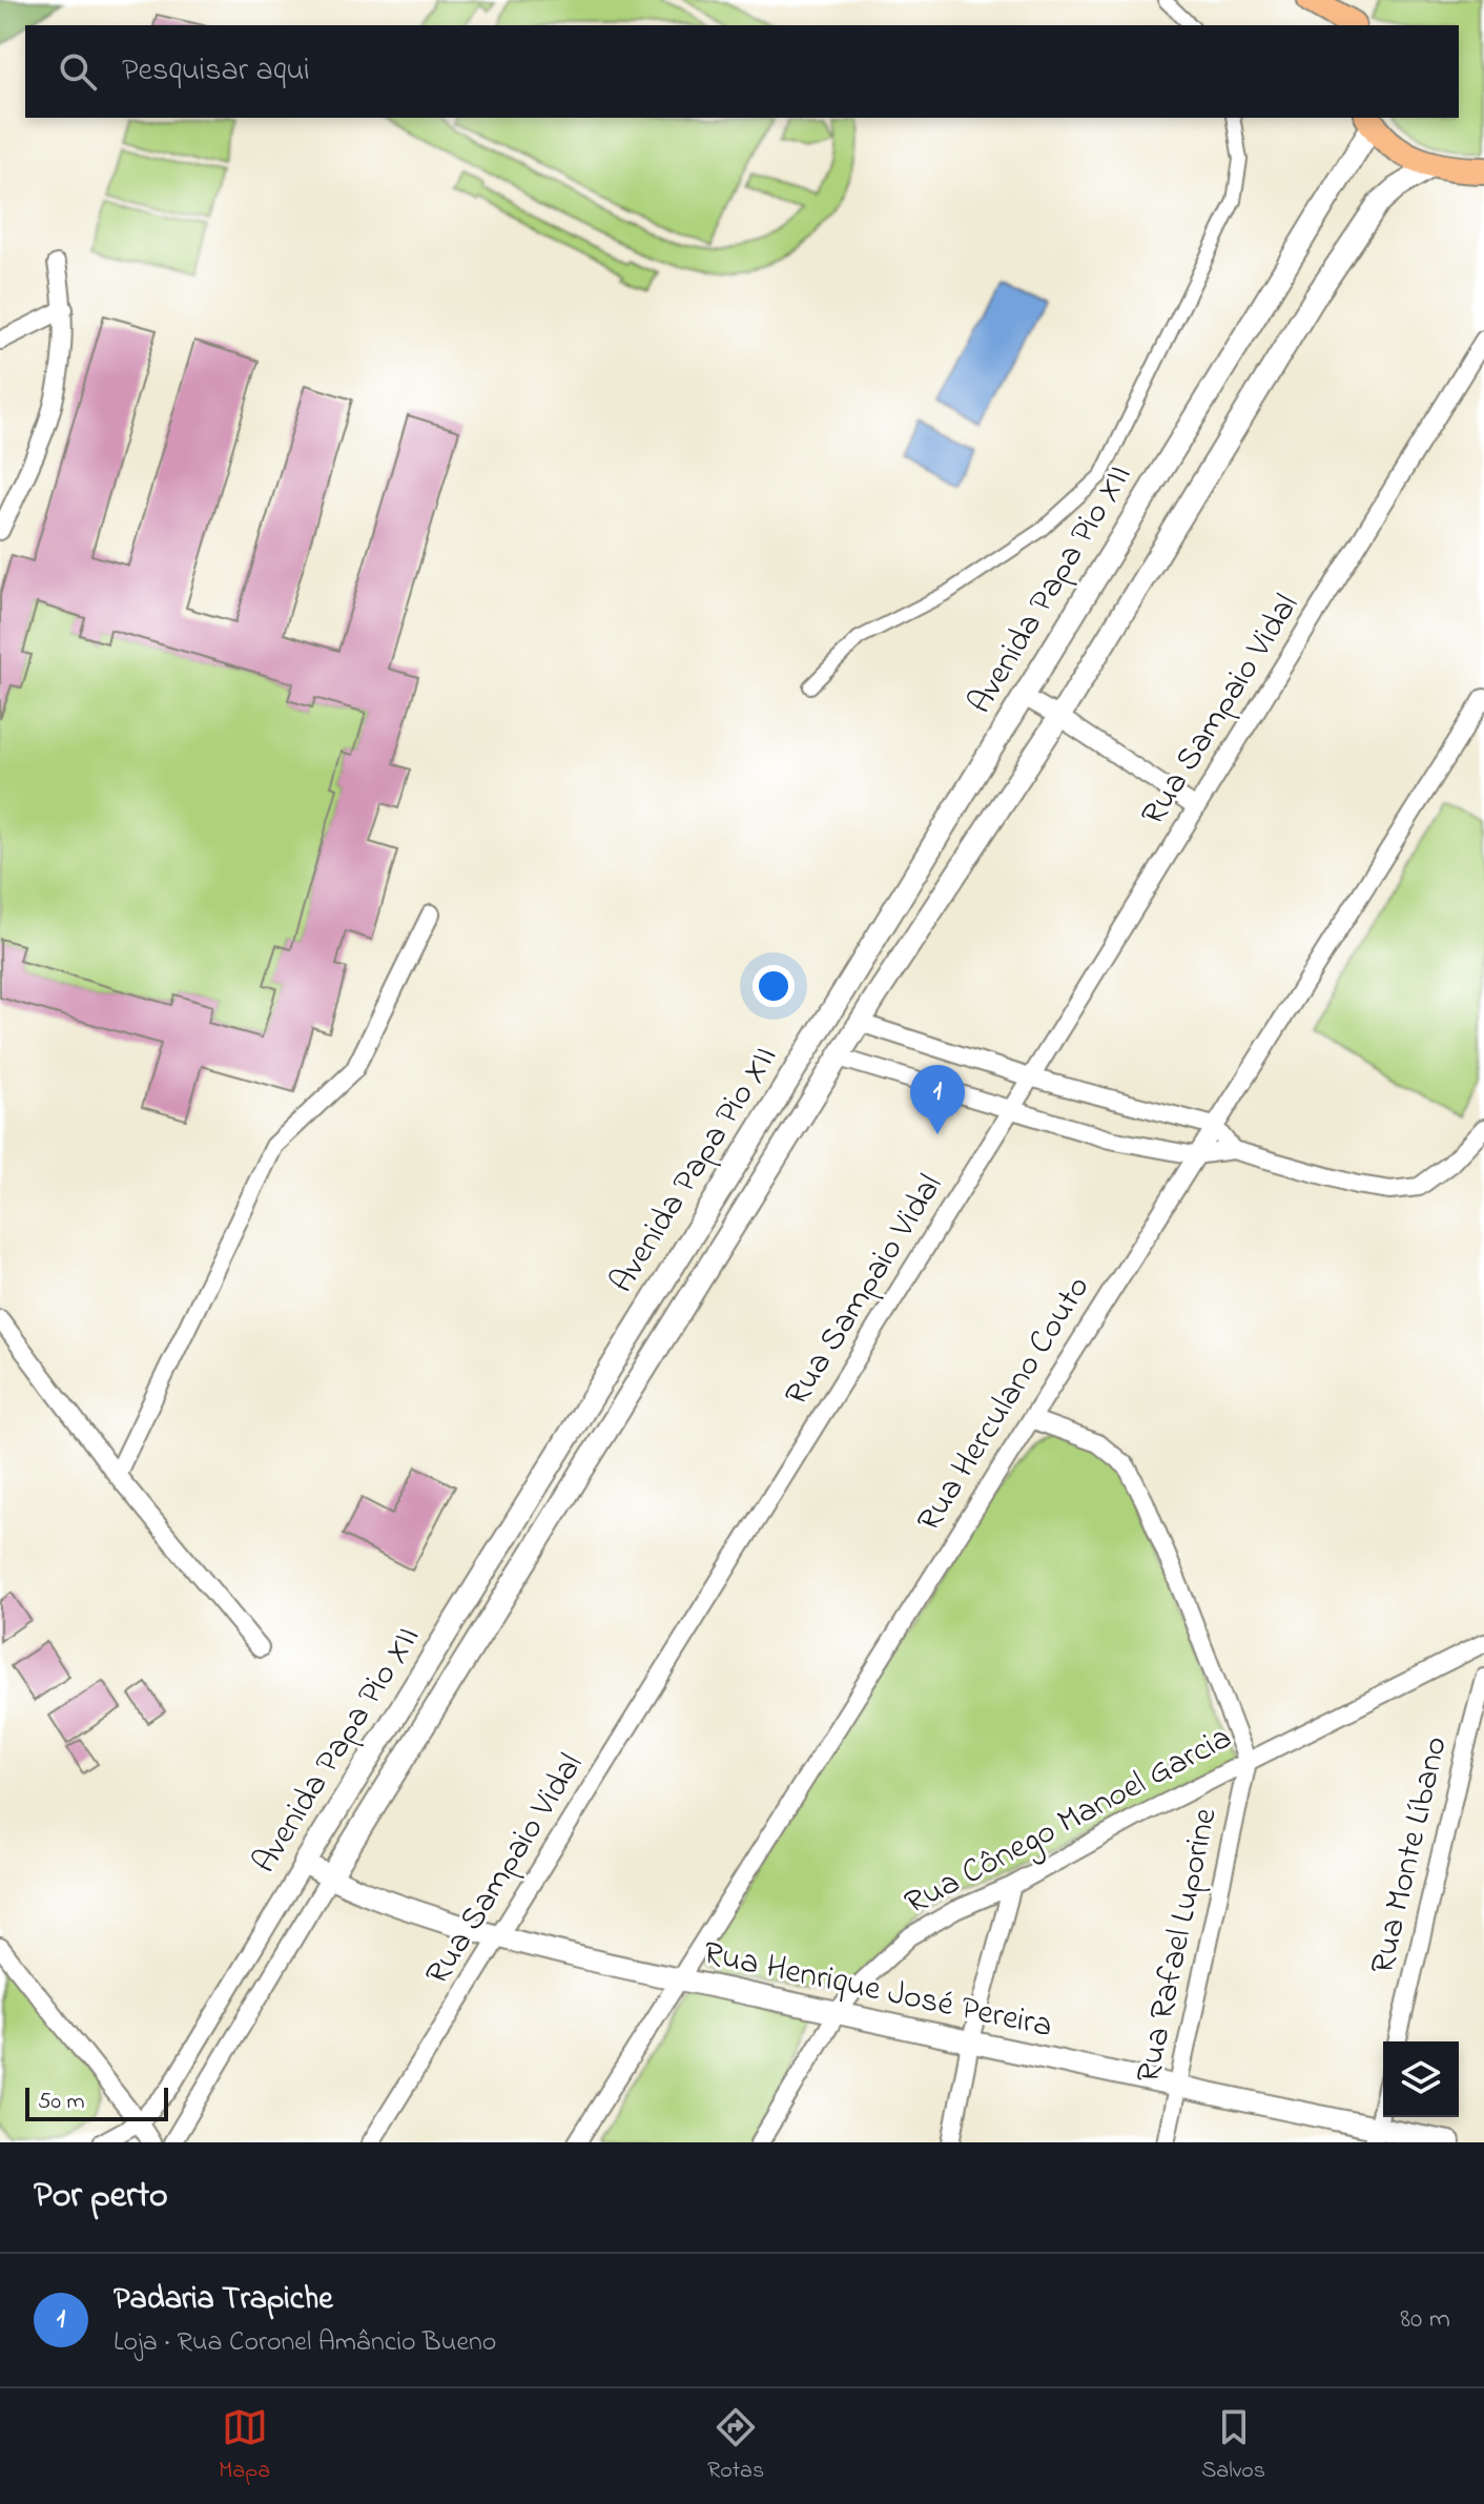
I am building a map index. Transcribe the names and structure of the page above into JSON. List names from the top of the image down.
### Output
{
  "streets": {
    "street": [
      "Avenida Papa Pio XII",
      "Rua Sampaio Vidal",
      "Rua Herculano Couto",
      "Rua Cônego Manoel Garcia",
      "Rua Monte Líbano",
      "Rua Rafael Luporine",
      "Rua Henrique José Pereira"
    ]
  },
  "crossings": [
    ["Avenida Papa Pio XII", "Rua Henrique José Pereira"],
    ["Rua Sampaio Vidal", "Rua Henrique José Pereira"],
    ["Rua Herculano Couto", "Rua Henrique José Pereira"],
    ["Rua Cônego Manoel Garcia", "Rua Rafael Luporine"],
    ["Rua Cônego Manoel Garcia", "Rua Henrique José Pereira"],
    ["Rua Rafael Luporine", "Rua Henrique José Pereira"]
  ],
  "scale_bar": "50 m",
  "page": {
    "search": "Pesquisar aqui",
    "pins": "1",
    "scale": "50 m",
    "heading": "Por perto",
    "list": [
      {
        "mark": "1",
        "name": "Padaria Trapiche",
        "note": "Loja · Rua Coronel Amâncio Bueno",
        "value": "80 m"
      }
    ],
    "nav": ["Mapa", "Rotas", "Salvos"]
  }
}
